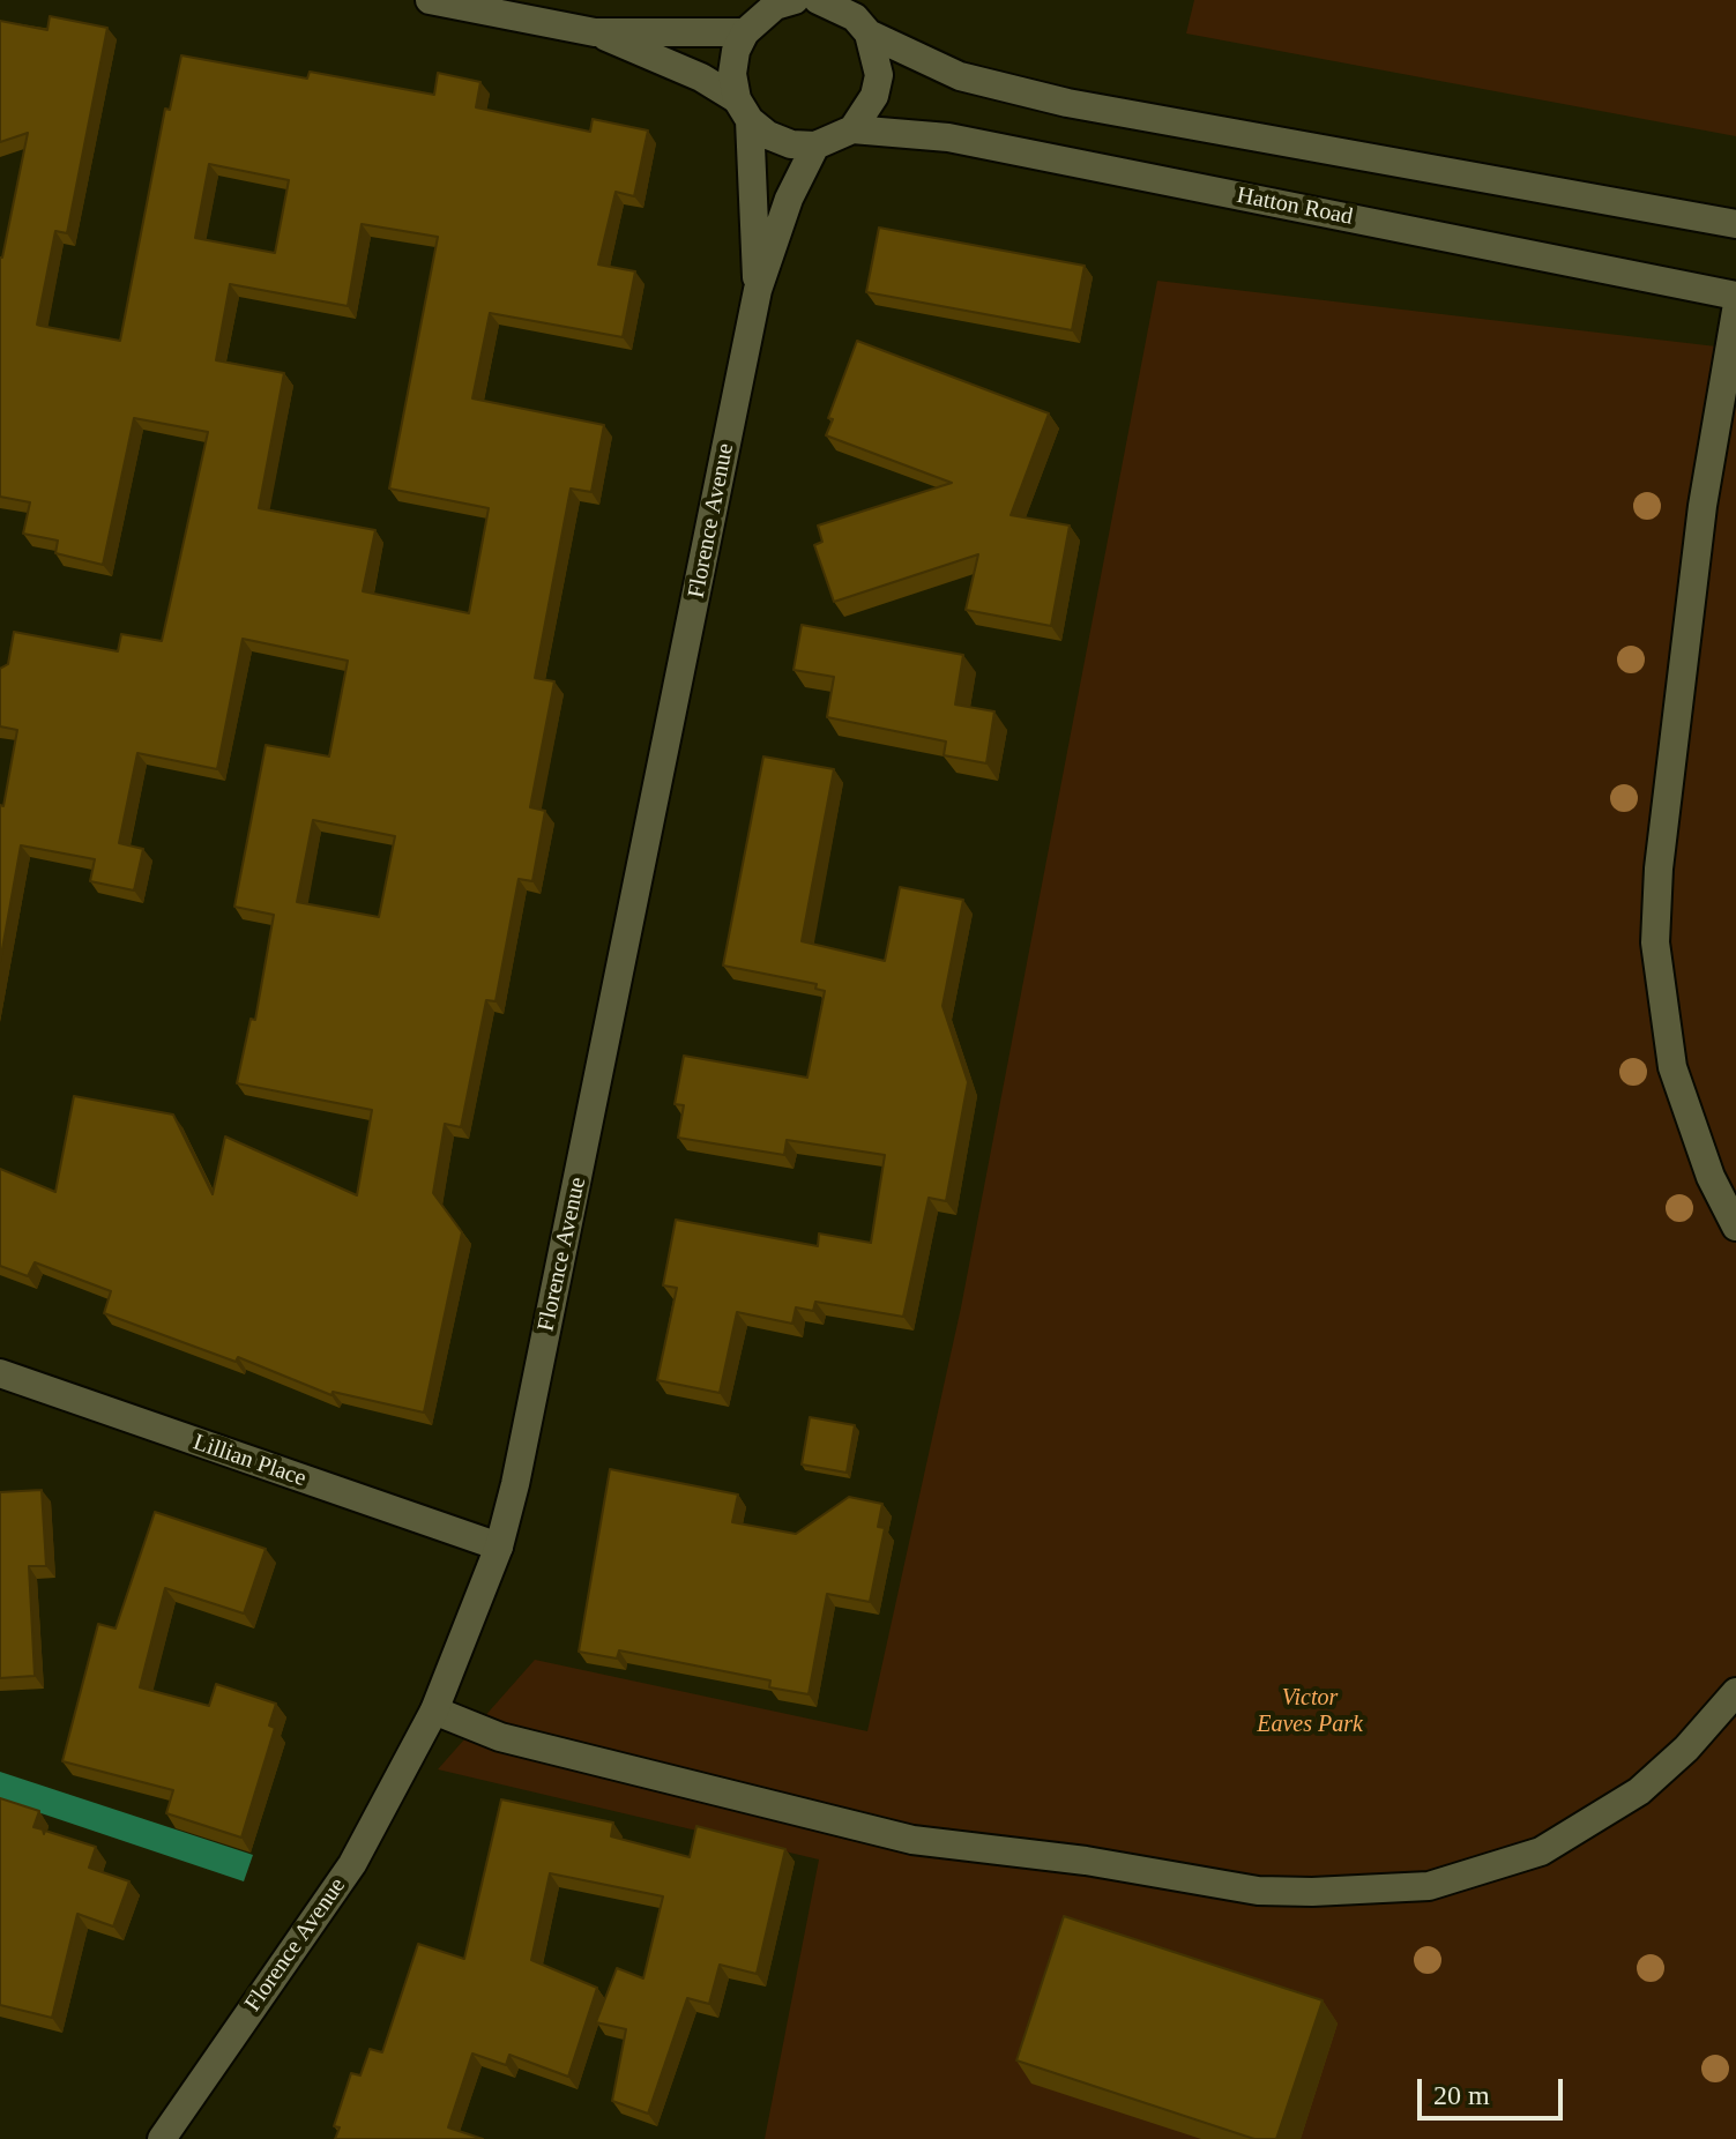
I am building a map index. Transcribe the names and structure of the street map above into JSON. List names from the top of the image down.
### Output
{
  "streets": {
    "street": ["Hatton Road", "Florence Avenue", "Lillian Place"]
  },
  "crossings": [
    ["Florence Avenue", "Lillian Place"]
  ],
  "parks": ["Victor Eaves Park"],
  "scale_bar": "20 m"
}
